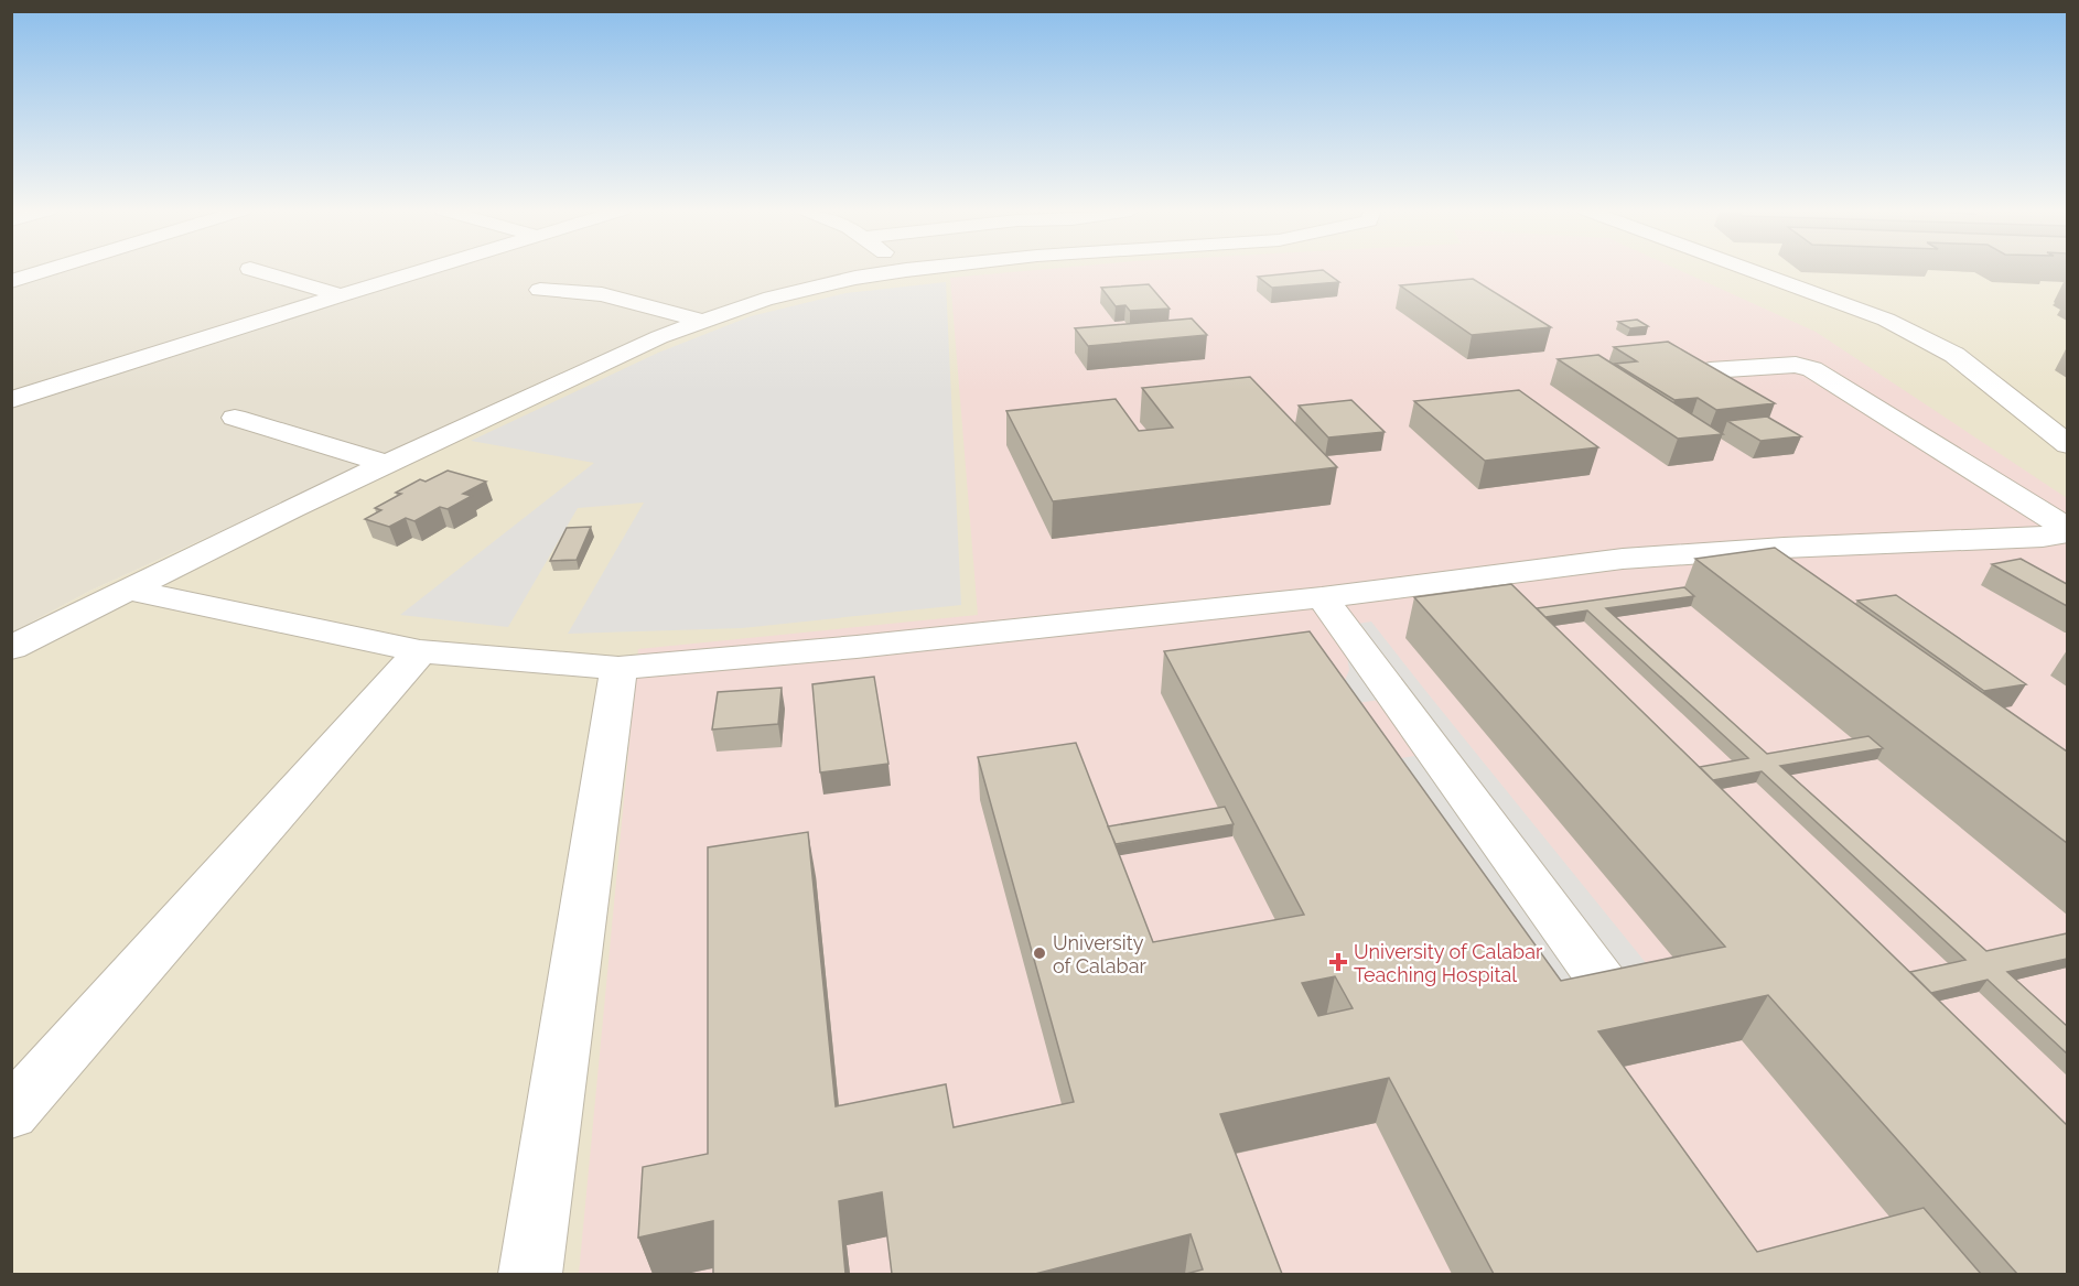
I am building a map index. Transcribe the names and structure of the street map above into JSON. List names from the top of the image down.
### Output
{
  "places": {
    "other": ["University of Calabar"],
    "health": ["University of Calabar Teaching Hospital"]
  }
}
